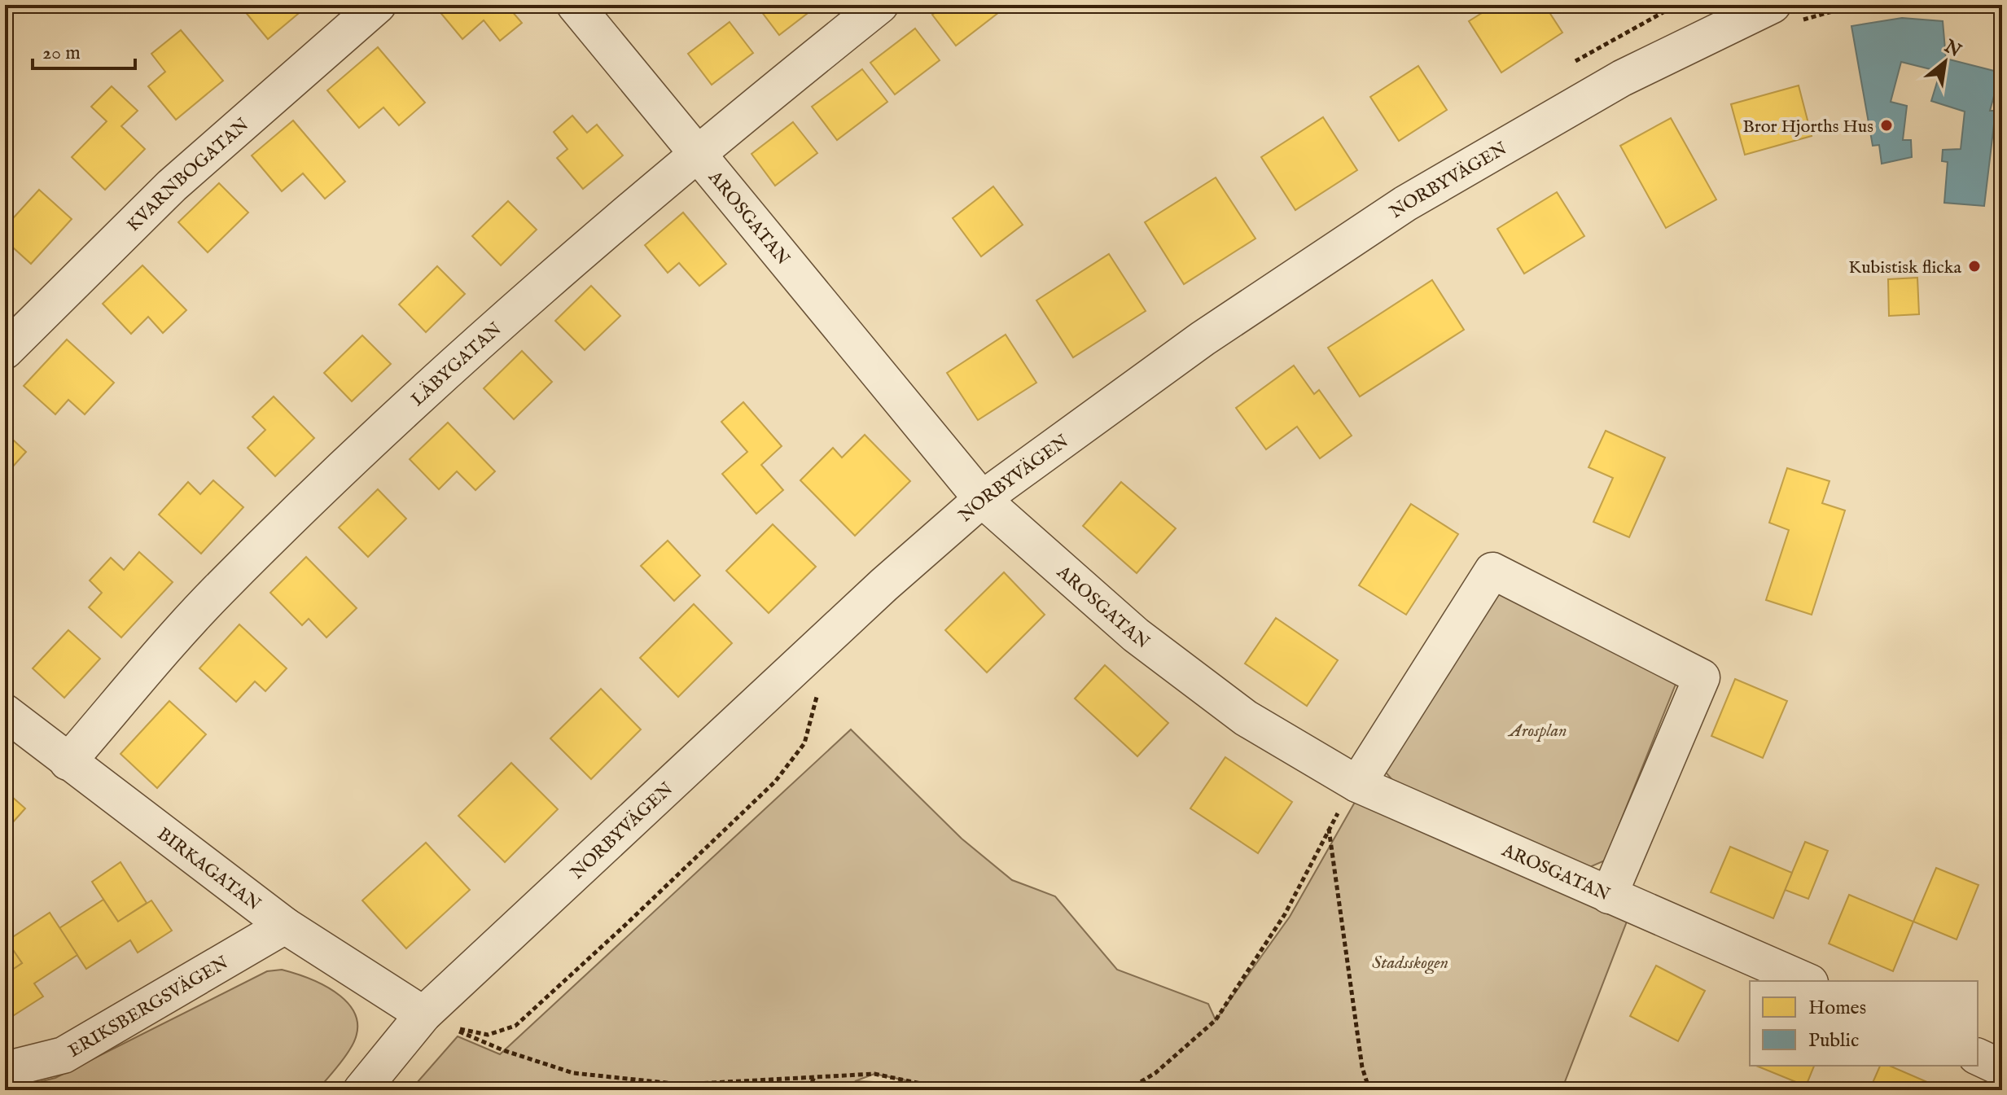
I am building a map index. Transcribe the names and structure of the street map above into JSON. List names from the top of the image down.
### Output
{
  "streets": {
    "street": [
      "KVARNBOGATAN",
      "NORBYVÄGEN",
      "AROSGATAN",
      "LÄBYGATAN",
      "BIRKAGATAN",
      "ERIKSBERGSVÄGEN"
    ]
  },
  "crossings": [
    ["NORBYVÄGEN", "AROSGATAN"],
    ["NORBYVÄGEN", "BIRKAGATAN"],
    ["AROSGATAN", "LÄBYGATAN"],
    ["LÄBYGATAN", "BIRKAGATAN"],
    ["BIRKAGATAN", "ERIKSBERGSVÄGEN"]
  ],
  "parks": ["Arosplan", "Stadsskogen"],
  "places": ["Bror Hjorths Hus", "Kubistisk flicka"],
  "legend": ["Homes", "Public"],
  "scale_bar": "20 m",
  "north": "top right"
}
